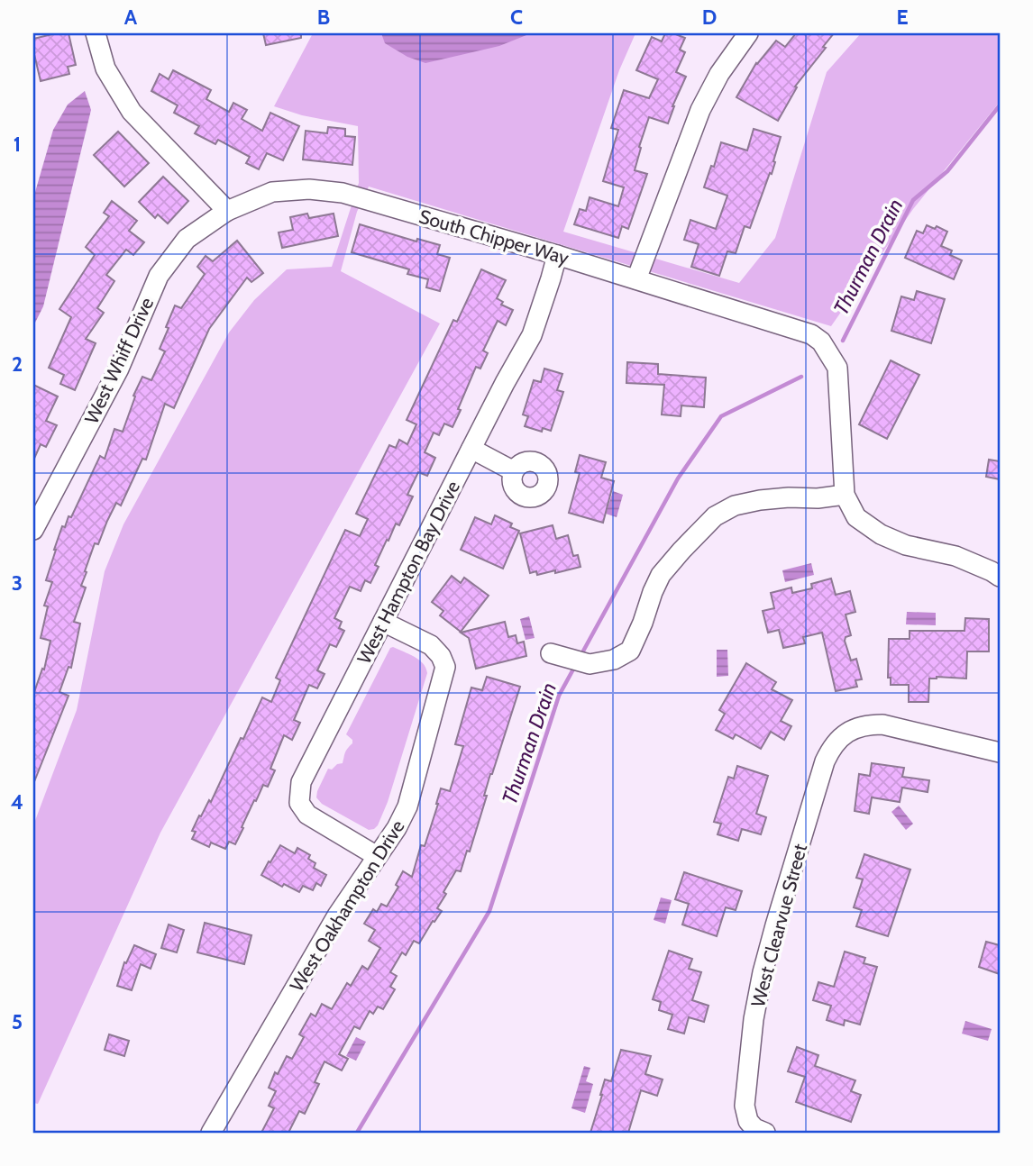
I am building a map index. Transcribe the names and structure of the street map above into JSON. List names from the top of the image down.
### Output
{
  "streets": {
    "street": [
      "South Chipper Way",
      "West Whiff Drive",
      "West Hampton Bay Drive",
      "West Oakhampton Drive",
      "West Clearvue Street"
    ]
  },
  "crossings": [
    ["South Chipper Way", "West Whiff Drive"],
    ["South Chipper Way", "West Hampton Bay Drive"],
    ["West Hampton Bay Drive", "West Oakhampton Drive"]
  ],
  "water": ["Thurman Drain"],
  "grid": {
    "columns": [
      "A",
      "B",
      "C",
      "D",
      "E"
    ],
    "rows": [
      "1",
      "2",
      "3",
      "4",
      "5"
    ]
  }
}
